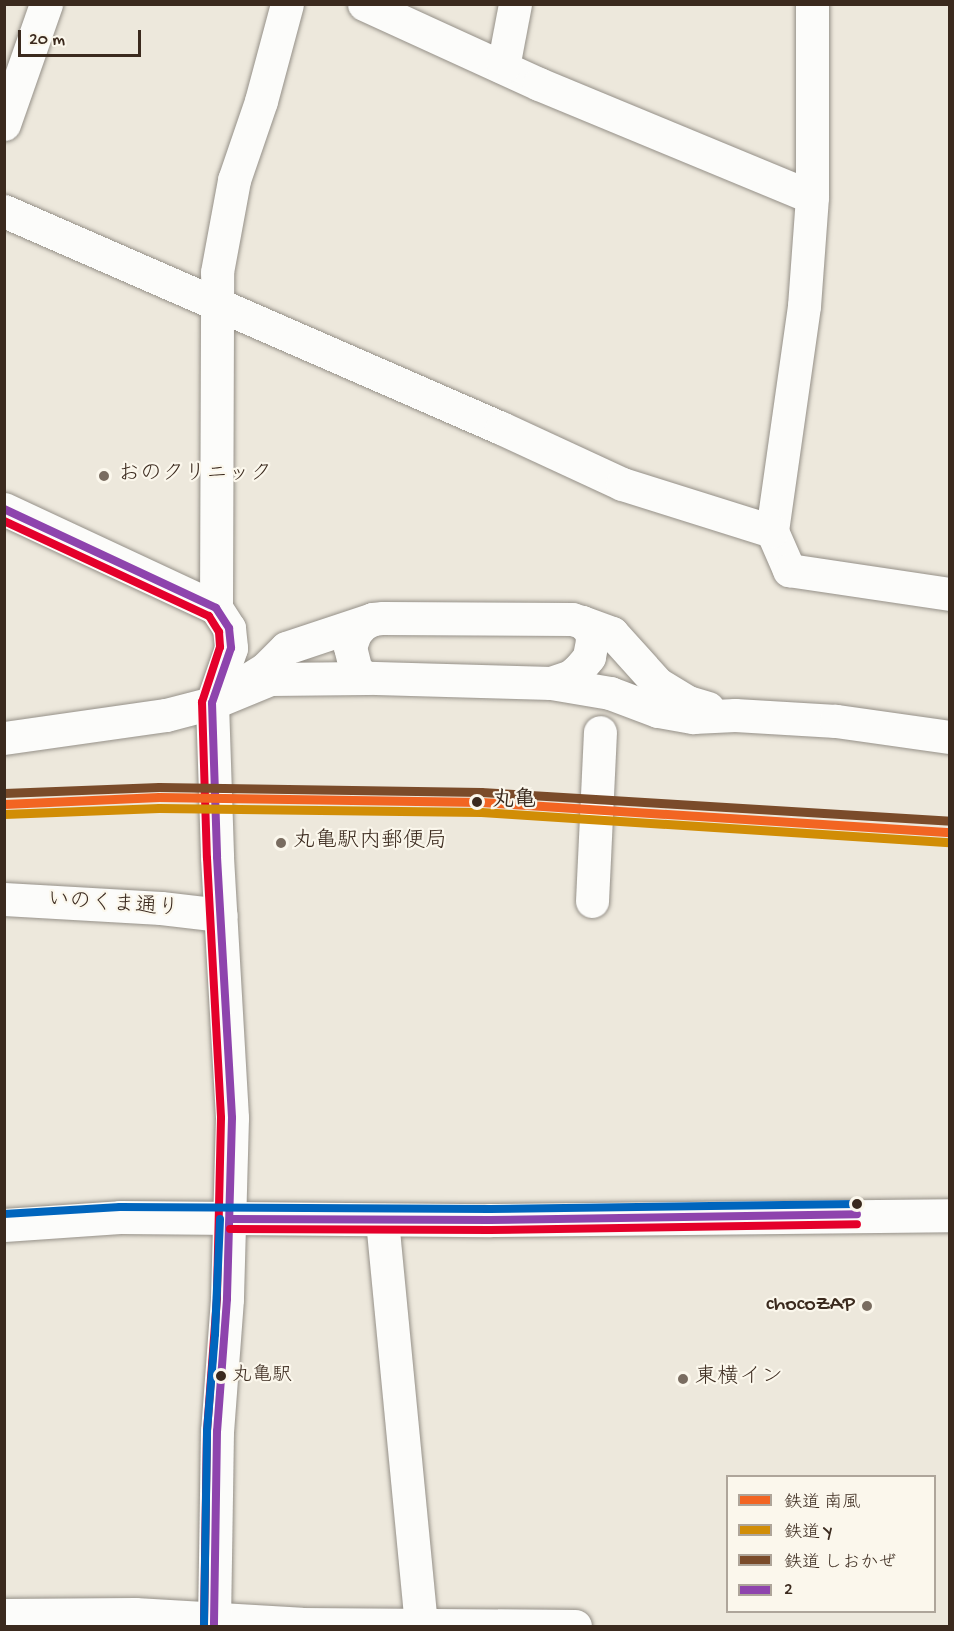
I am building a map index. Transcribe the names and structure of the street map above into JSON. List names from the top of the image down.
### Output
{
  "streets": {
    "street": ["いのくま通り"]
  },
  "places": [
    "おのクリニック",
    "丸亀",
    "丸亀駅内郵便局",
    "chocoZAP",
    "丸亀駅",
    "東横イン"
  ],
  "lines": [
    "transit line 2",
    "rail line しおかぜ",
    "rail line 南風",
    "rail line Y"
  ],
  "legend": [
    "鉄道 南風",
    "鉄道 Y",
    "鉄道 しおかぜ",
    "2"
  ],
  "scale_bar": "20 m"
}
